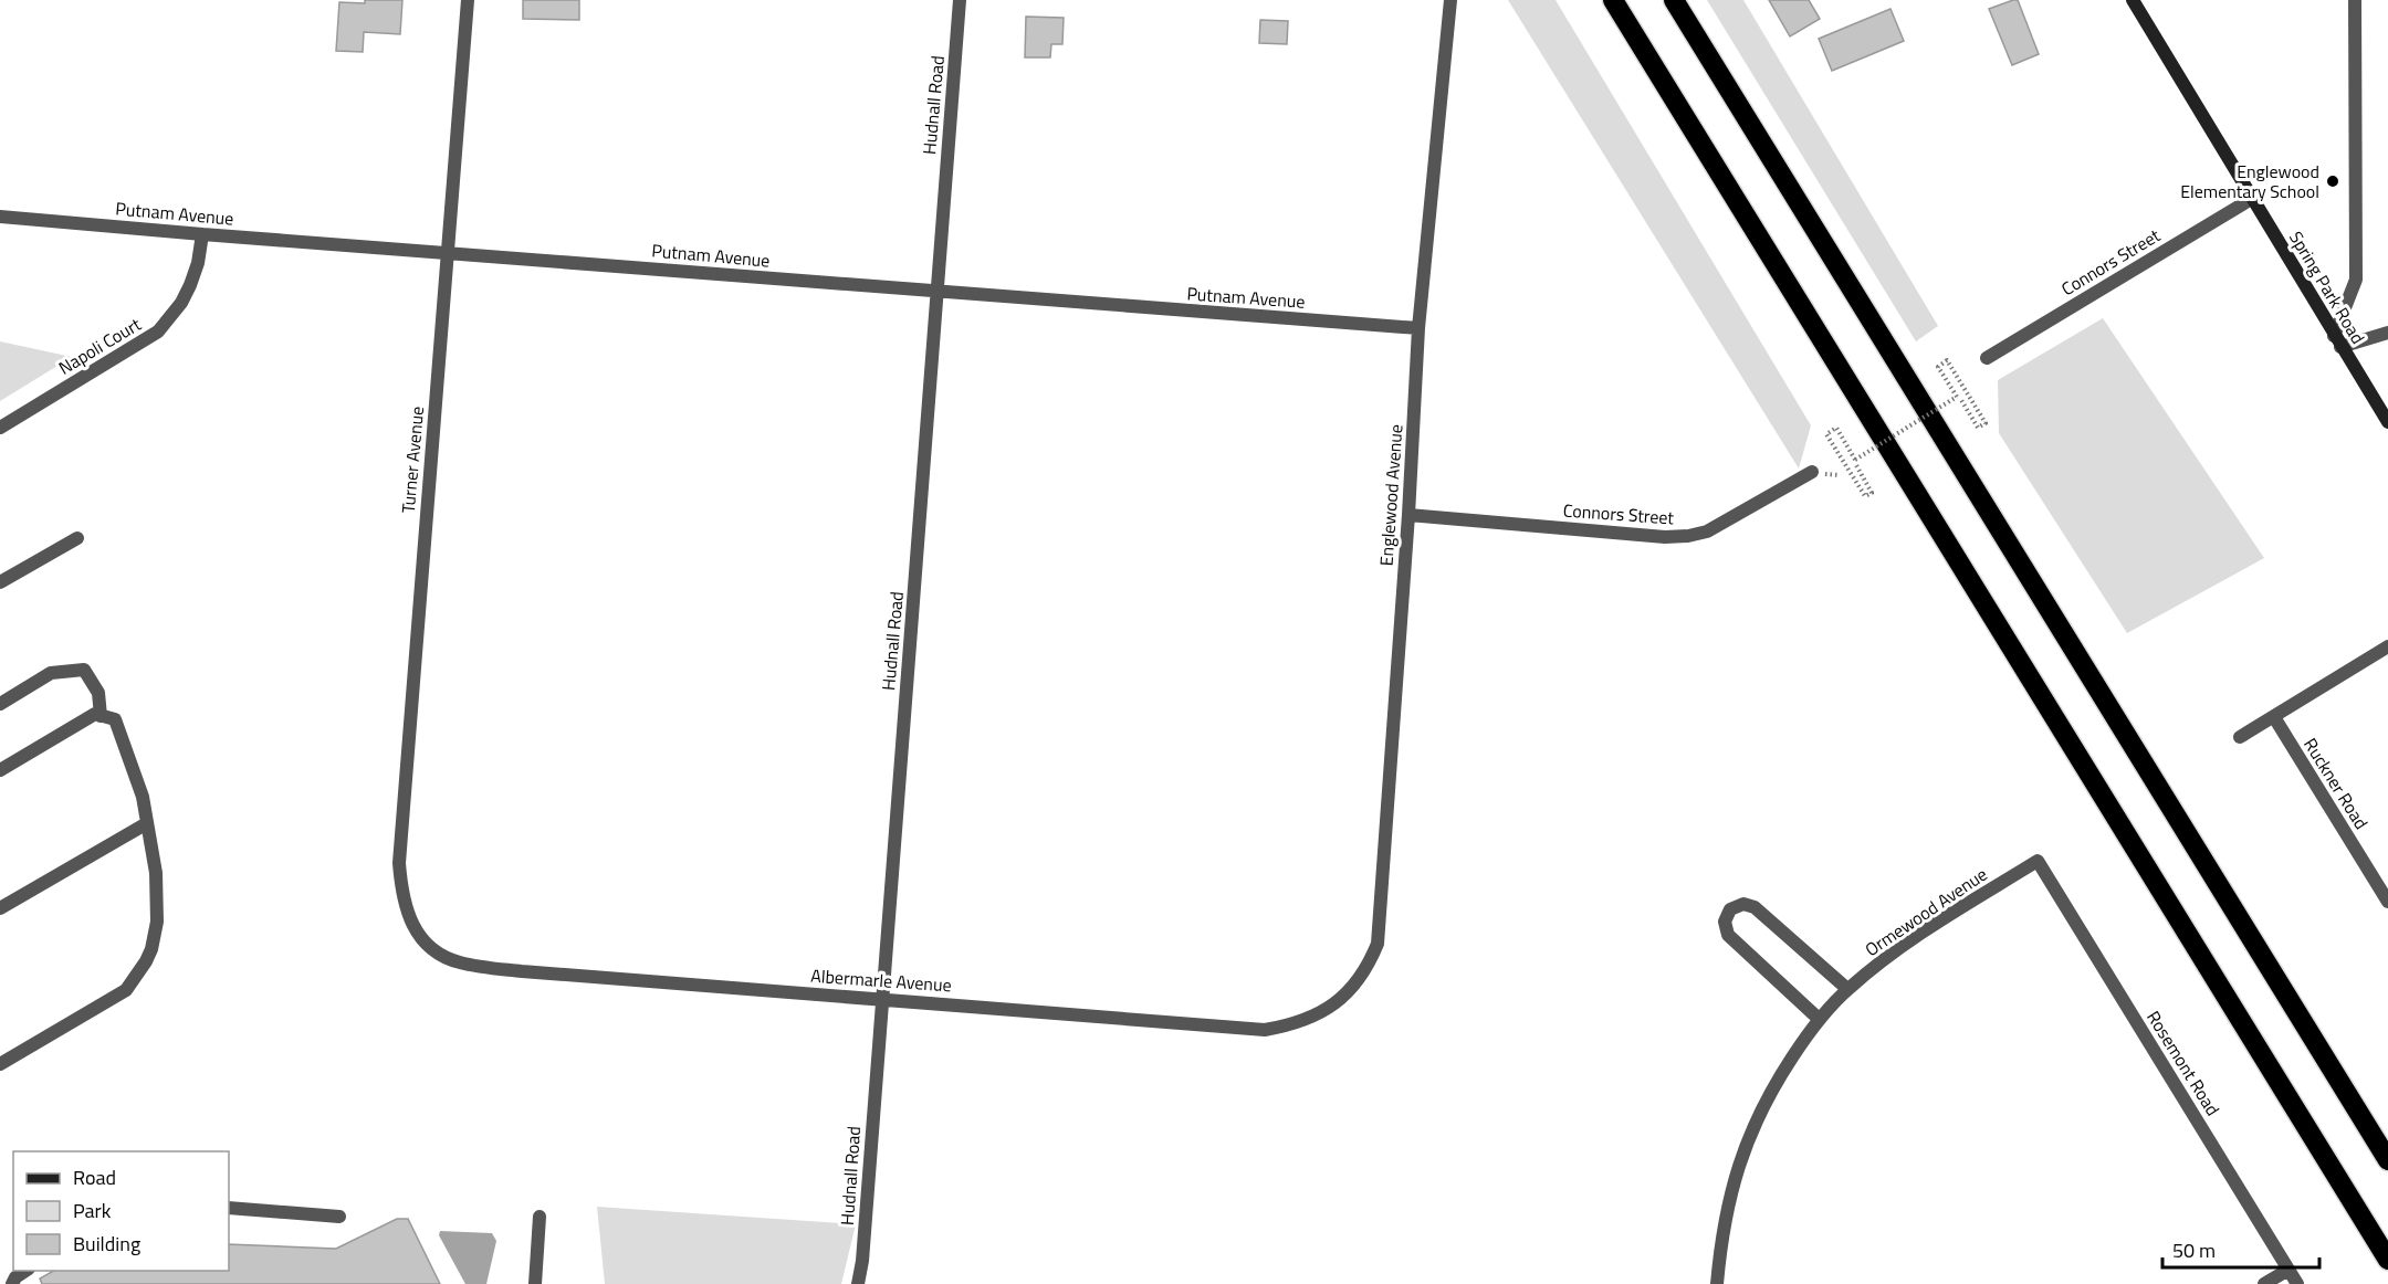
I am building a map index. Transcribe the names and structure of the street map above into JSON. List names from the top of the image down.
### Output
{
  "streets": {
    "main road": ["Spring Park Road"],
    "street": [
      "Hudnall Road",
      "Putnam Avenue",
      "Connors Street",
      "Napoli Court",
      "Turner Avenue",
      "Englewood Avenue",
      "Ruckner Road",
      "Ormewood Avenue",
      "Albermarle Avenue",
      "Rosemont Road"
    ]
  },
  "crossings": [
    ["Hudnall Road", "Putnam Avenue"],
    ["Hudnall Road", "Albermarle Avenue"],
    ["Putnam Avenue", "Napoli Court"],
    ["Putnam Avenue", "Turner Avenue"],
    ["Putnam Avenue", "Englewood Avenue"],
    ["Connors Street", "Spring Park Road"],
    ["Connors Street", "Englewood Avenue"],
    ["Turner Avenue", "Albermarle Avenue"],
    ["Englewood Avenue", "Albermarle Avenue"],
    ["Ormewood Avenue", "Rosemont Road"]
  ],
  "places": ["Englewood Elementary School"],
  "legend": ["Road", "Park", "Building"],
  "scale_bar": "50 m"
}
